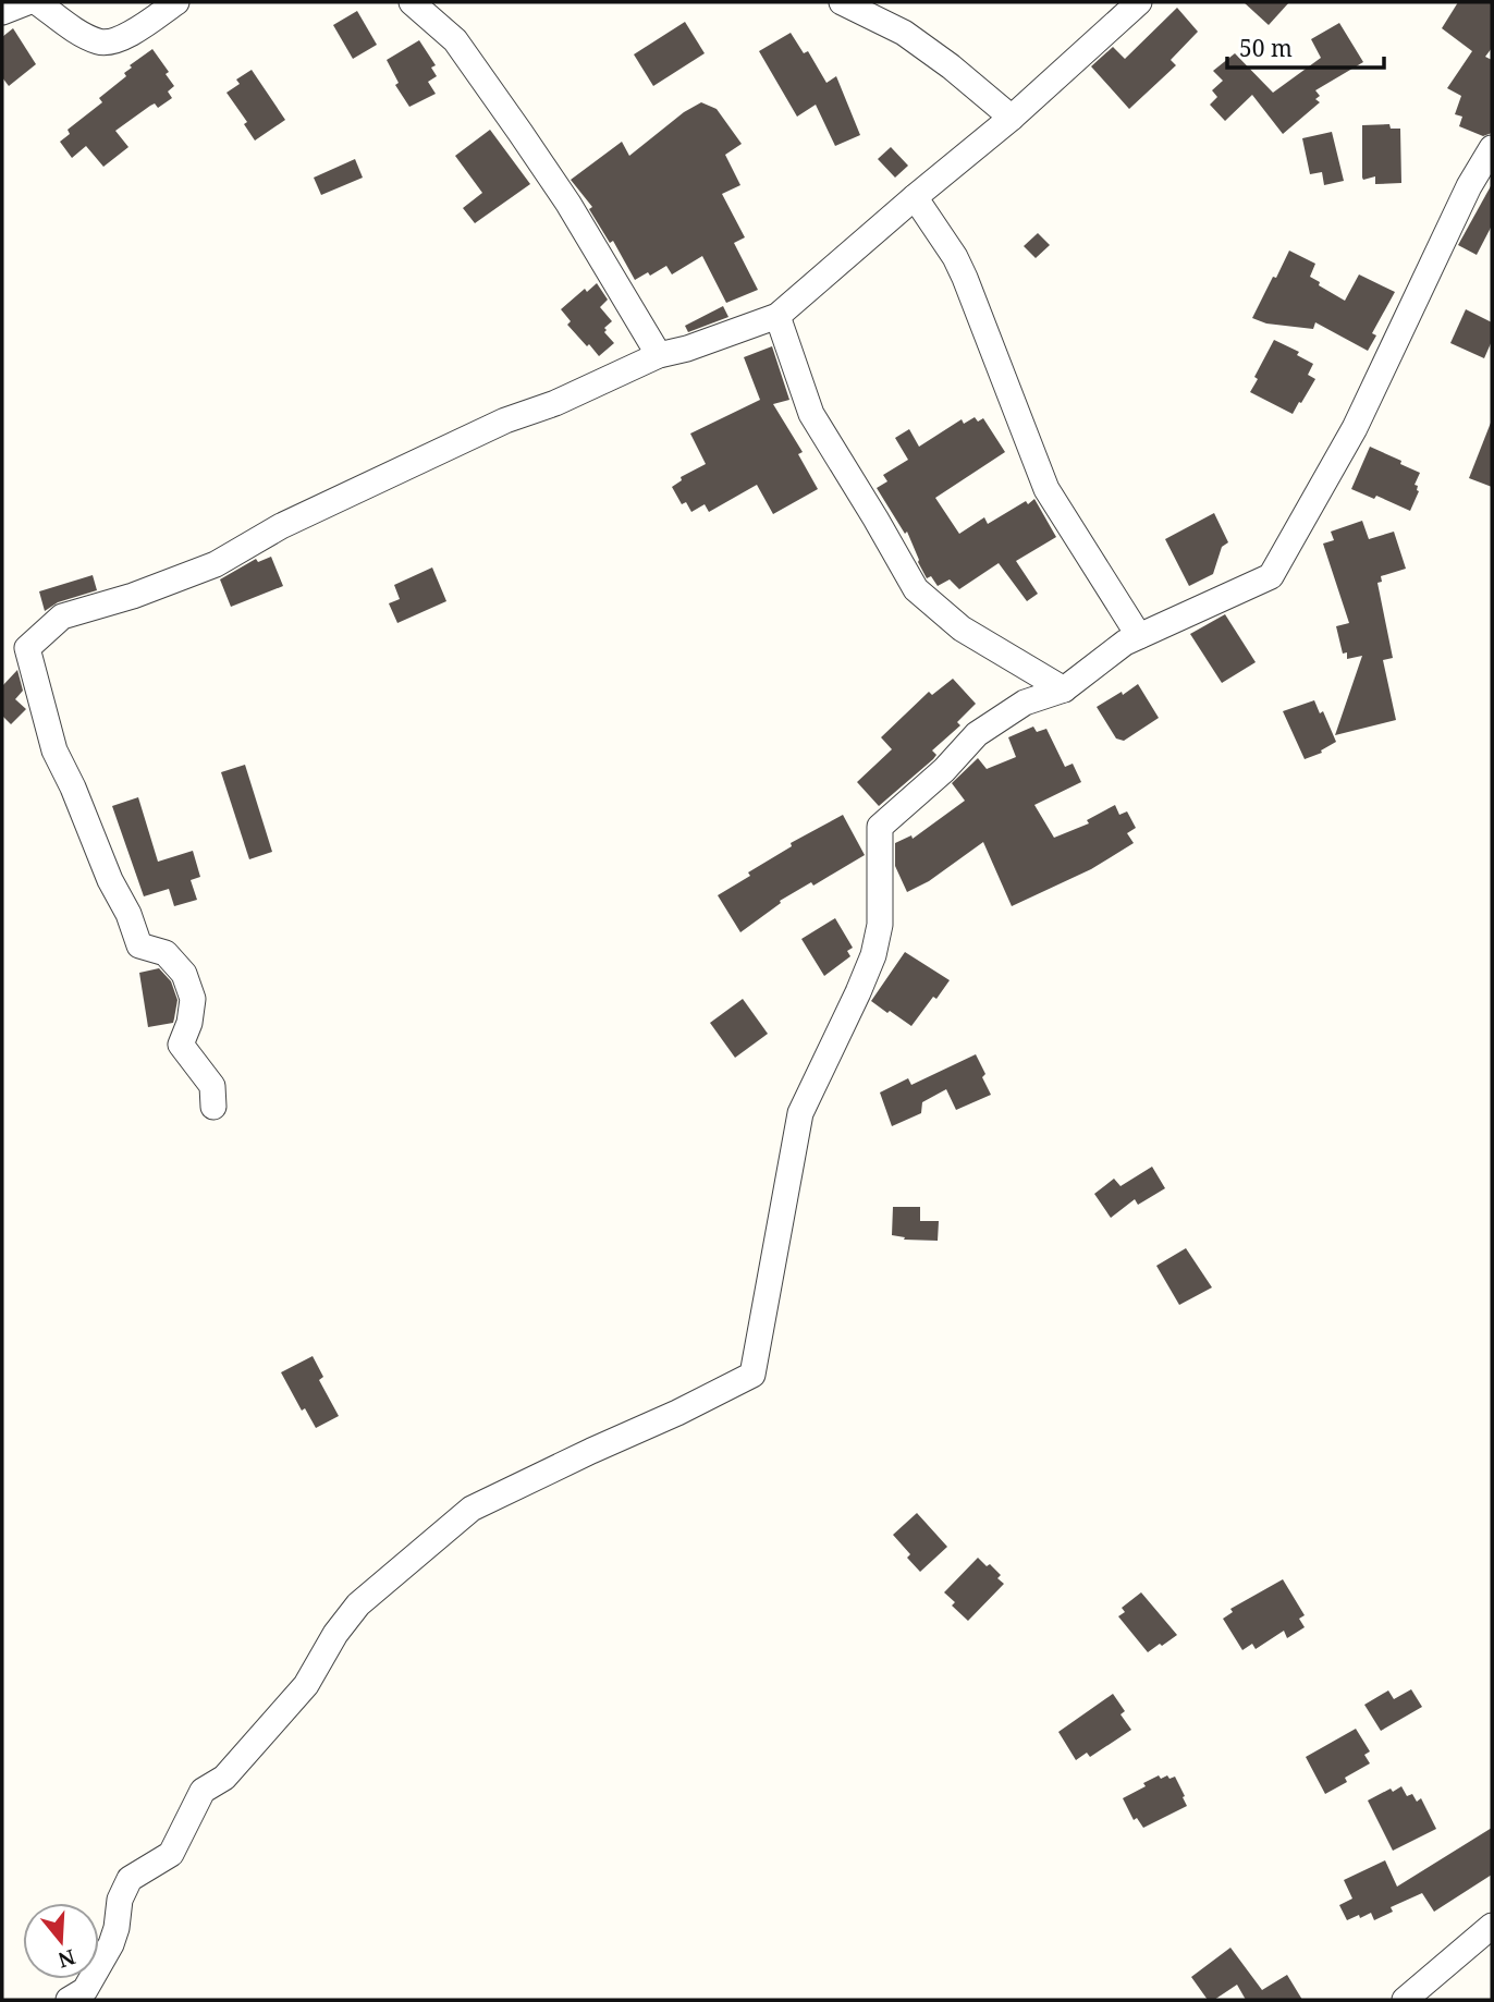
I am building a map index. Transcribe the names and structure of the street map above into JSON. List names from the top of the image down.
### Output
{
  "scale_bar": "50 m",
  "north": "bottom"
}
